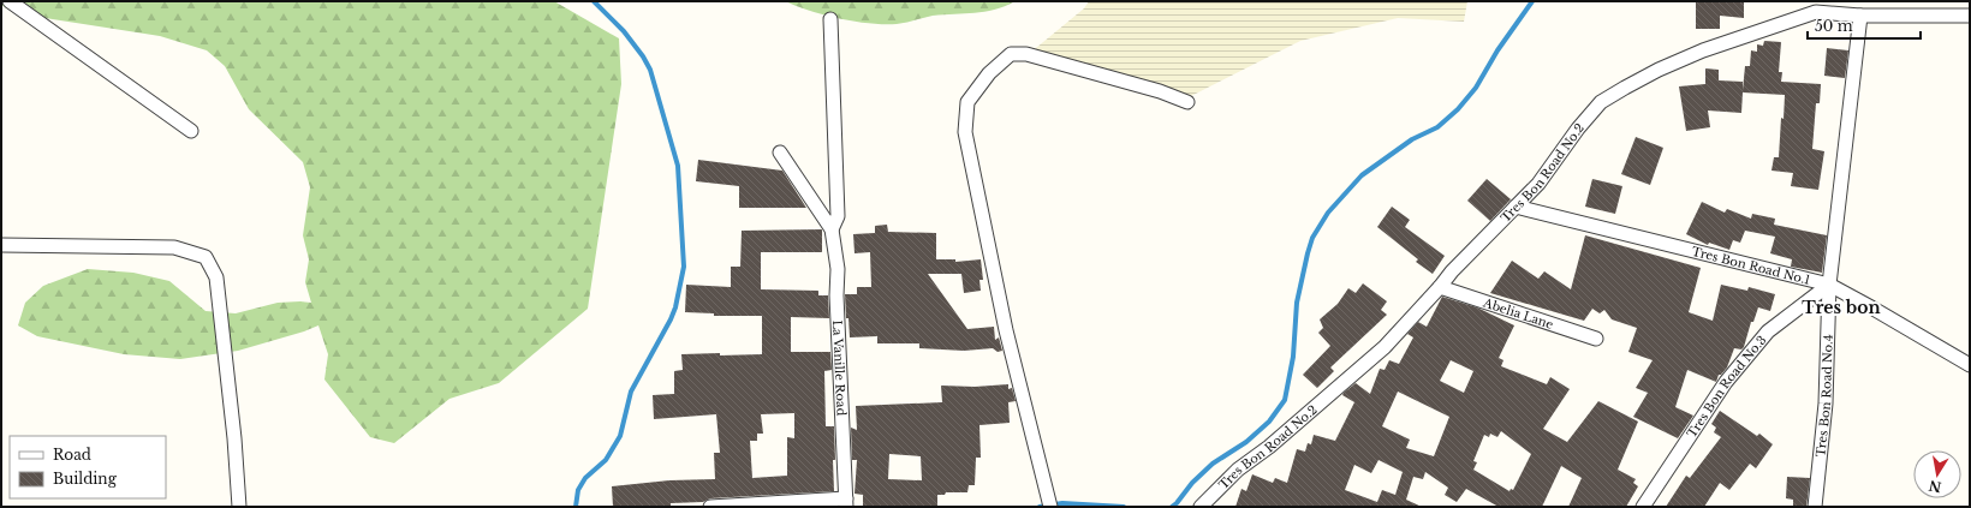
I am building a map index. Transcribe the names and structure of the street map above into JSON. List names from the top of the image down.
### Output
{
  "streets": {
    "street": [
      "Tres Bon Road No.2",
      "Tres Bon Road No.1",
      "Abelia Lane",
      "La Vanille Road",
      "Tres Bon Road No.3",
      "Tres Bon Road No.4"
    ]
  },
  "crossings": [
    ["Tres Bon Road No.2", "Tres Bon Road No.1"],
    ["Tres Bon Road No.2", "Abelia Lane"],
    ["Tres Bon Road No.2", "Tres Bon Road No.4"],
    ["Tres Bon Road No.1", "Tres Bon Road No.3"],
    ["Tres Bon Road No.1", "Tres Bon Road No.4"],
    ["Tres Bon Road No.3", "Tres Bon Road No.4"]
  ],
  "districts": ["Tres bon"],
  "legend": ["Road", "Building"],
  "scale_bar": "50 m",
  "north": "bottom"
}
